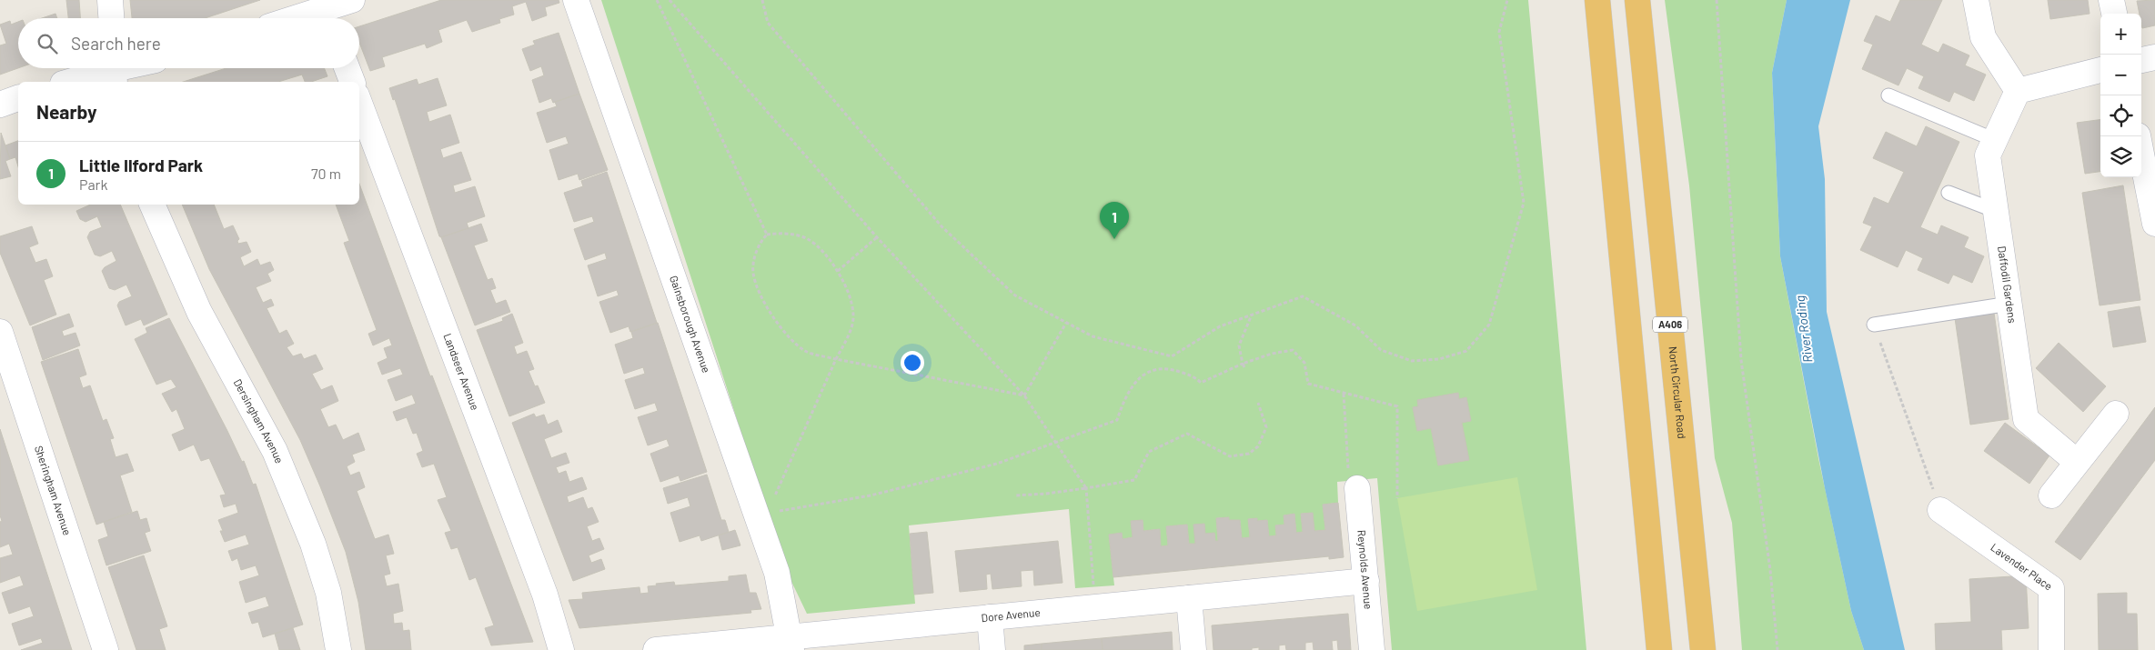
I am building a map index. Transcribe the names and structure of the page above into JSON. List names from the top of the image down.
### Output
{
  "streets": {
    "highway": ["A406", "North Circular Road"],
    "street": [
      "Daffodil Gardens",
      "Gainsborough Avenue",
      "Landseer Avenue",
      "Dersingham Avenue",
      "Sheringham Avenue",
      "Lavender Place",
      "Reynolds Avenue",
      "Dore Avenue"
    ]
  },
  "crossings": [
    ["Gainsborough Avenue", "Dore Avenue"],
    ["Reynolds Avenue", "Dore Avenue"]
  ],
  "water": ["River Roding"],
  "page": {
    "map_buttons": ["+", "−"],
    "search": "Search here",
    "heading": "Nearby",
    "list": [
      {
        "mark": "1",
        "name": "Little Ilford Park",
        "note": "Park",
        "value": "70 m"
      }
    ],
    "pins": "1"
  }
}
